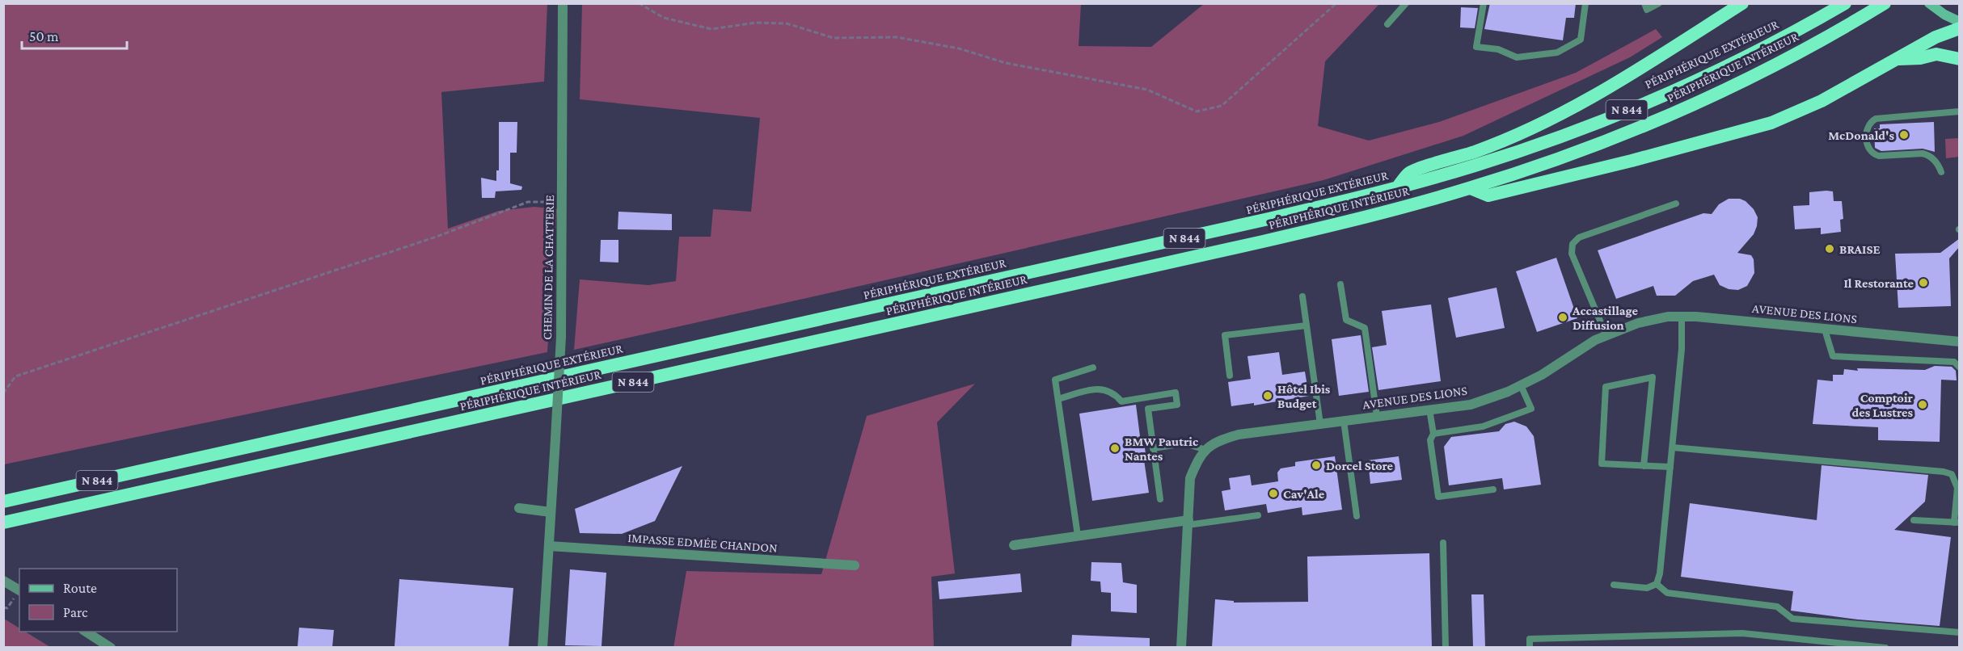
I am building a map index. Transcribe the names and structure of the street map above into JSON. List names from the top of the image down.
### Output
{
  "streets": {
    "highway": ["PÉRIPHÉRIQUE EXTÉRIEUR", "PÉRIPHÉRIQUE INTÉRIEUR", "N 844"],
    "street": ["CHEMIN DE LA CHATTERIE", "AVENUE DES LIONS", "IMPASSE EDMÉE CHANDON"]
  },
  "crossings": [
    ["CHEMIN DE LA CHATTERIE", "IMPASSE EDMÉE CHANDON"]
  ],
  "places": [
    "McDonald's",
    "BRAISE",
    "Il Restorante",
    "Accastillage Diffusion",
    "Hôtel Ibis Budget",
    "Comptoir des Lustres",
    "BMW Pautric Nantes",
    "Dorcel Store",
    "Cav'Ale"
  ],
  "legend": ["Route", "Parc"],
  "scale_bar": "50 m"
}
